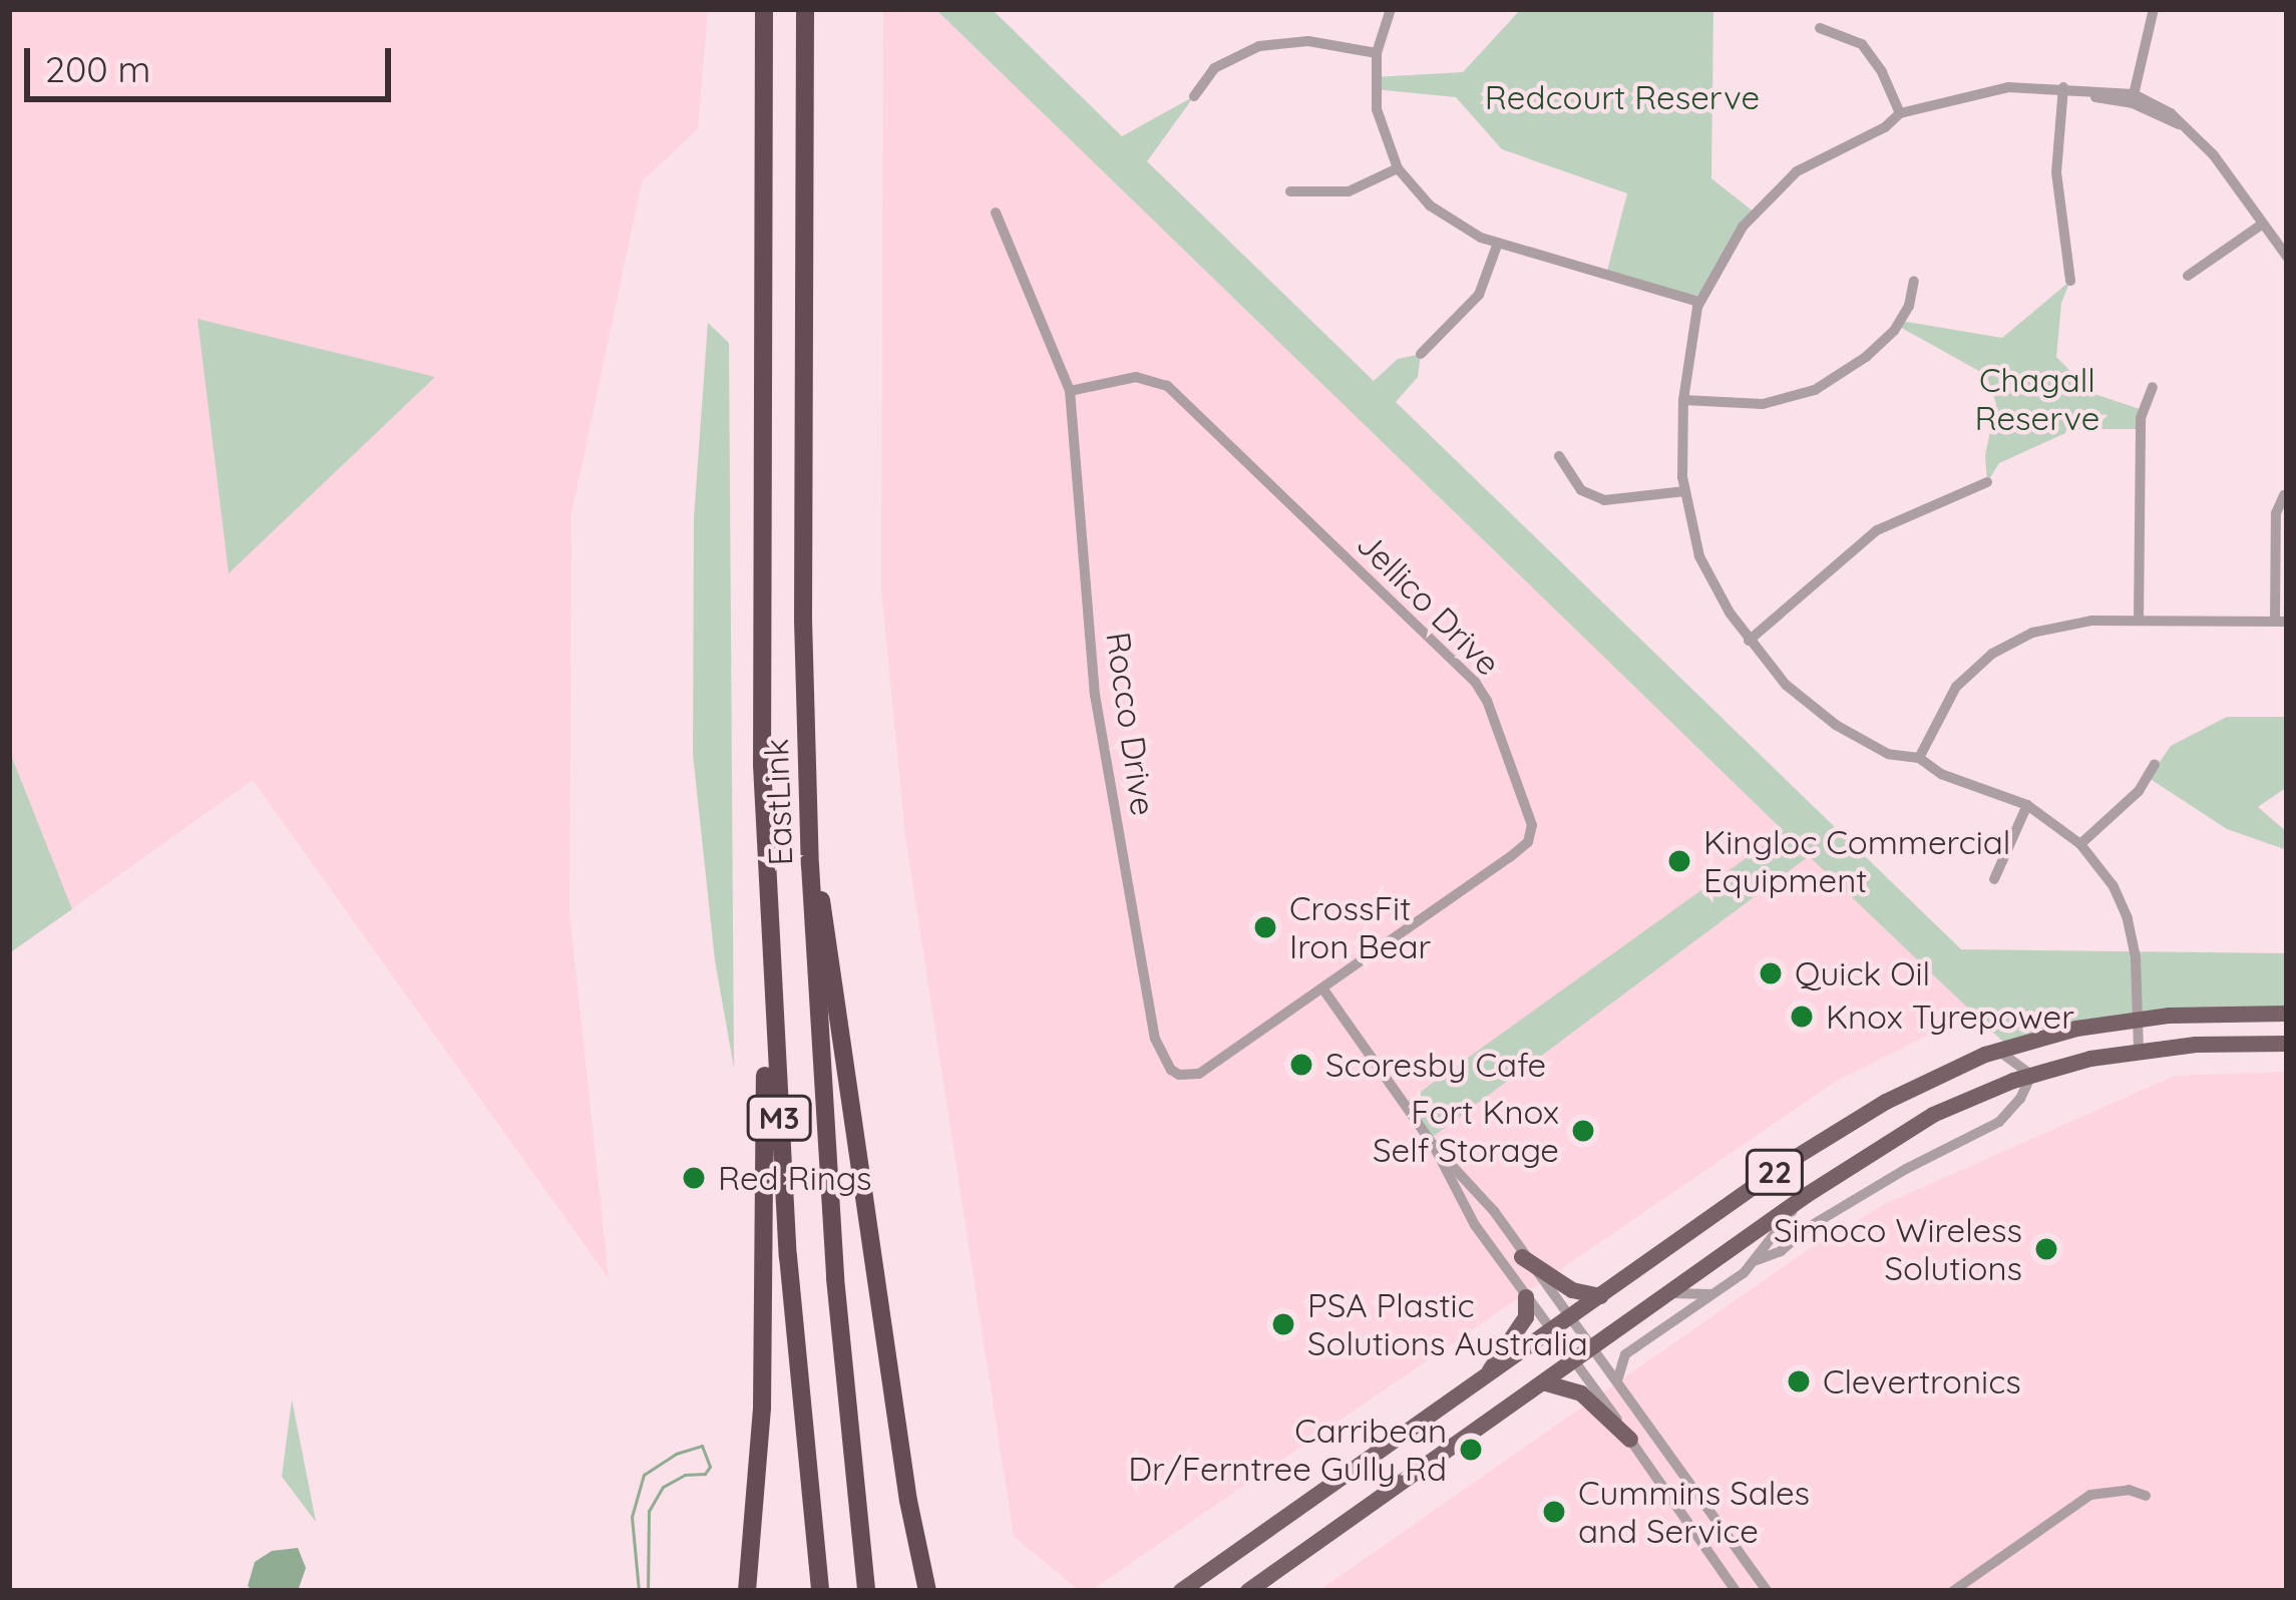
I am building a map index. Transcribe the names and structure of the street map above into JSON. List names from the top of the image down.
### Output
{
  "streets": {
    "highway": ["EastLink", "M3"],
    "main road": ["22"],
    "street": ["Jellico Drive", "Rocco Drive"]
  },
  "crossings": [
    ["Jellico Drive", "Rocco Drive"]
  ],
  "parks": ["Redcourt Reserve", "Chagall Reserve"],
  "places": [
    "Kingloc Commercial Equipment",
    "CrossFit Iron Bear",
    "Quick Oil",
    "Knox Tyrepower",
    "Scoresby Cafe",
    "Fort Knox Self Storage",
    "Red Rings",
    "Simoco Wireless Solutions",
    "PSA Plastic Solutions Australia",
    "Clevertronics",
    "Carribean Dr/Ferntree Gully Rd",
    "Cummins Sales and Service"
  ],
  "scale_bar": "200 m"
}
